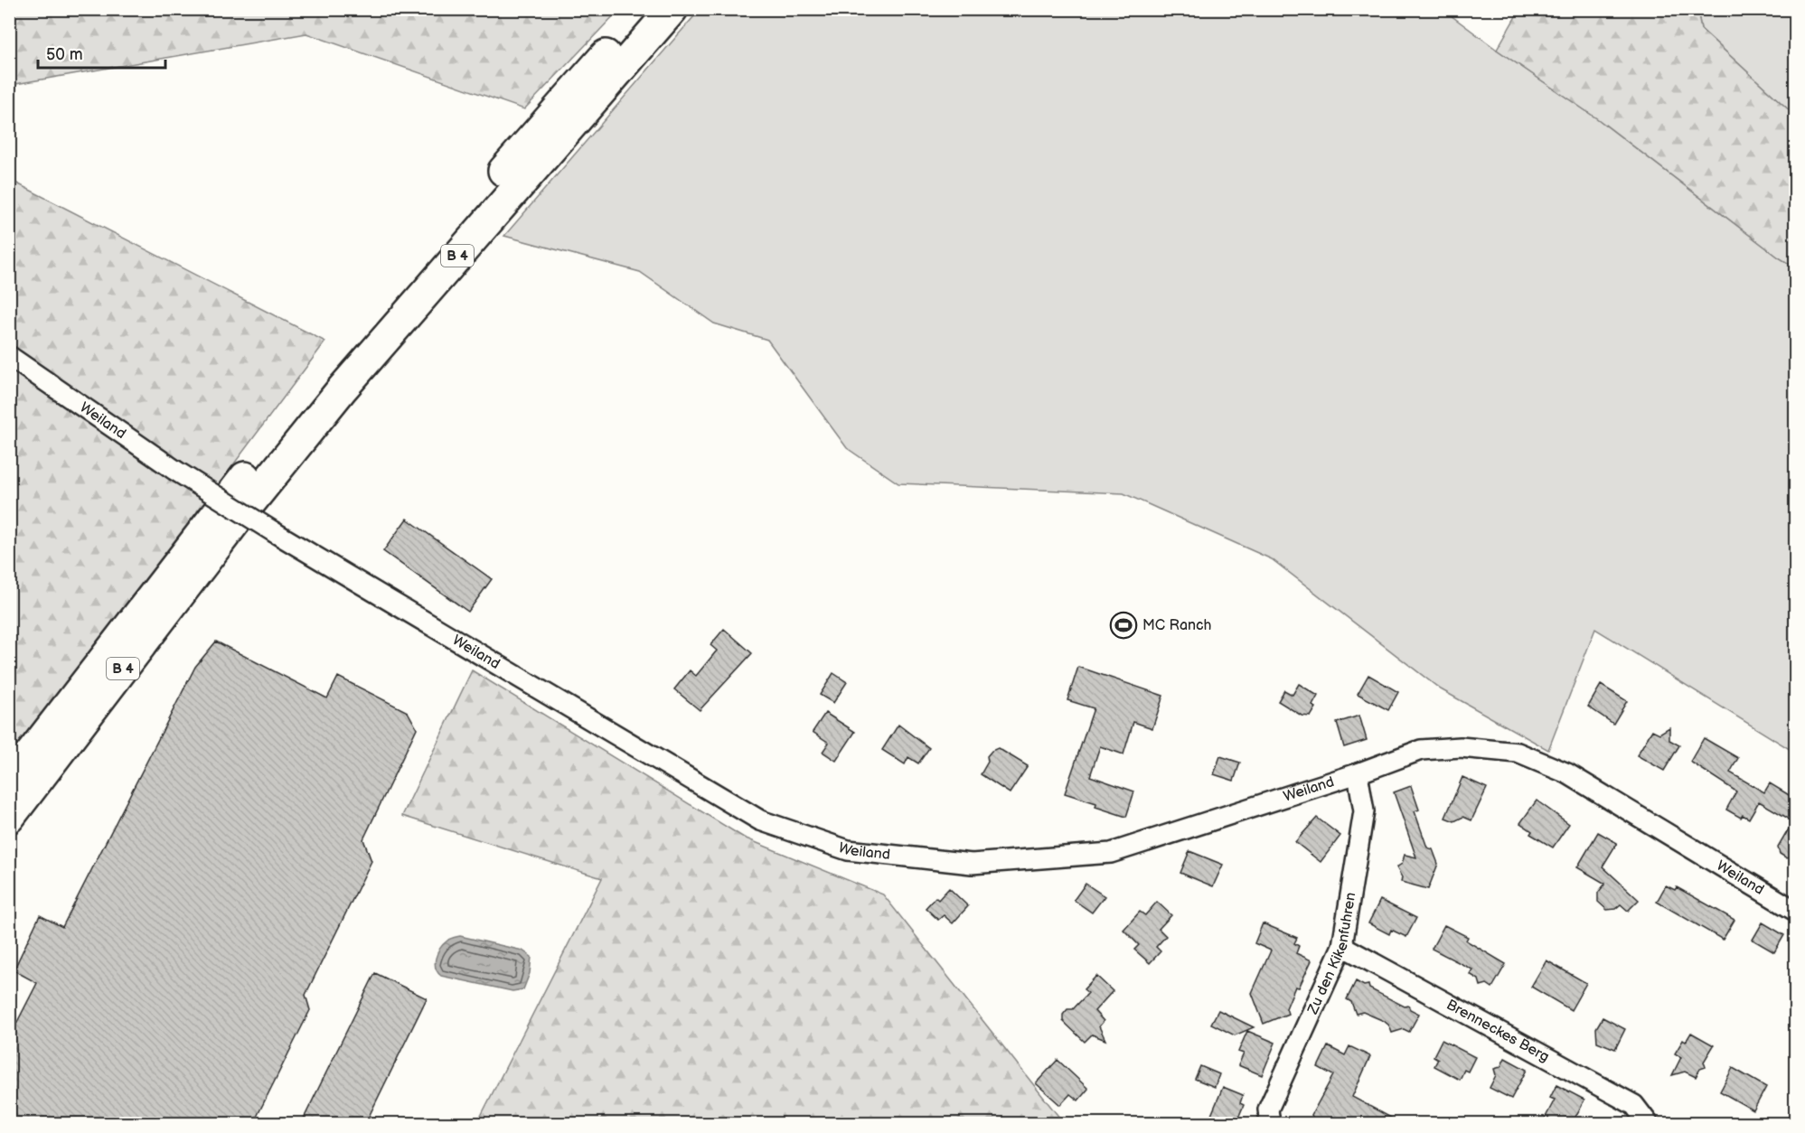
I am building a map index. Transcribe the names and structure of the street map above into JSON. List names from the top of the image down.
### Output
{
  "streets": {
    "highway": ["B 4"],
    "street": ["Weiland", "Zu den Kikenfuhren", "Brenneckes Berg"]
  },
  "crossings": [
    ["Weiland", "Zu den Kikenfuhren"],
    ["Zu den Kikenfuhren", "Brenneckes Berg"]
  ],
  "places": {
    "sports": ["MC Ranch"]
  },
  "scale_bar": "50 m"
}
